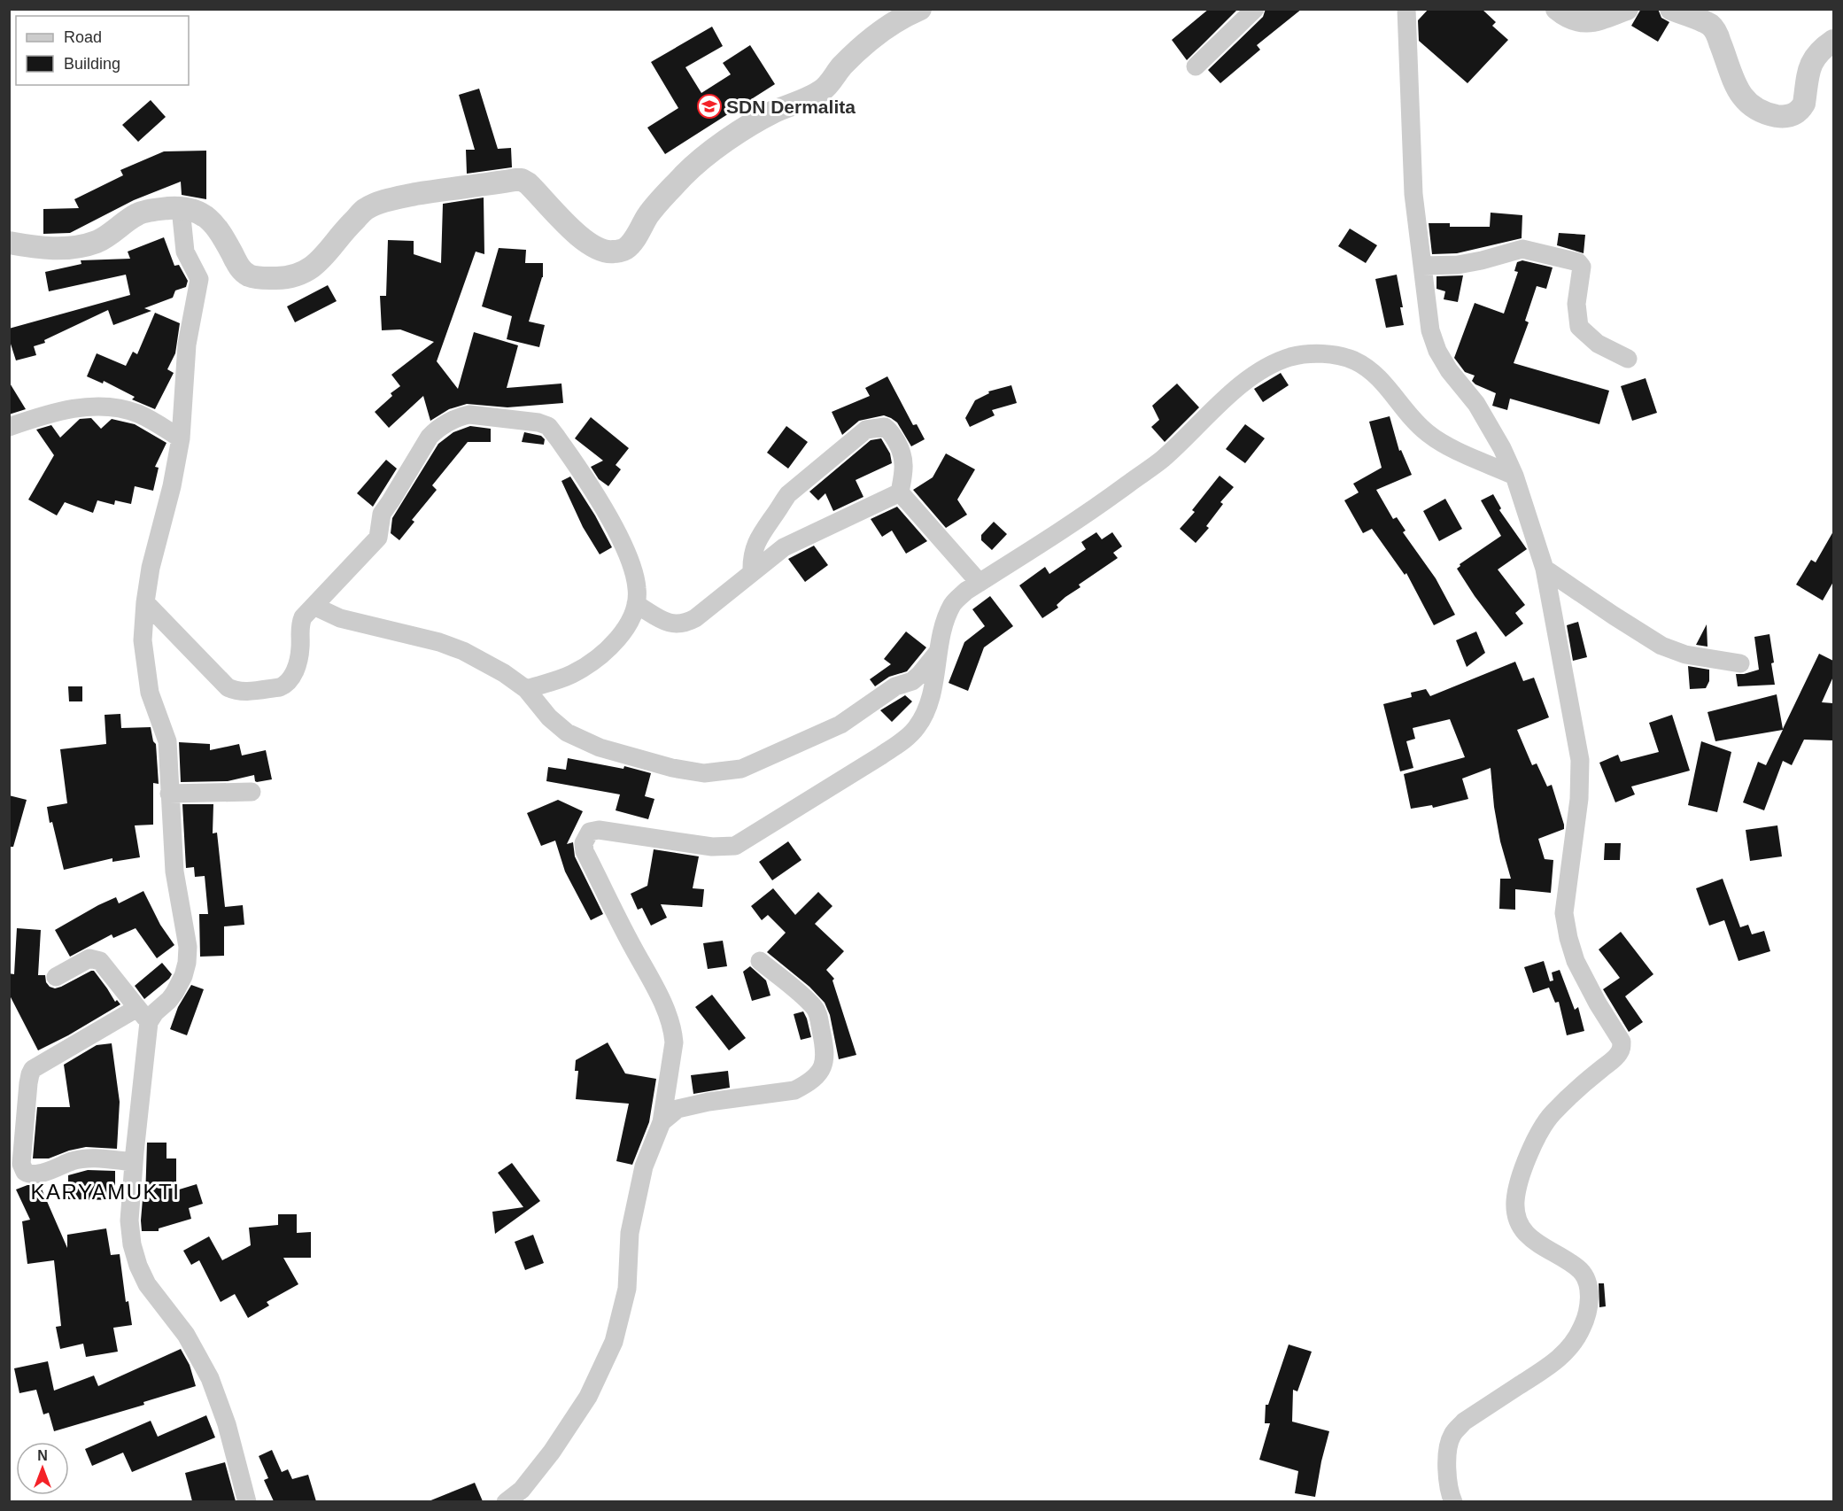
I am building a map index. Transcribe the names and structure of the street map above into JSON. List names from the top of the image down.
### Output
{
  "districts": ["KARYAMUKTI"],
  "places": {
    "school or university": ["SDN Dermalita"]
  },
  "legend": ["Road", "Building"],
  "north": "top"
}
